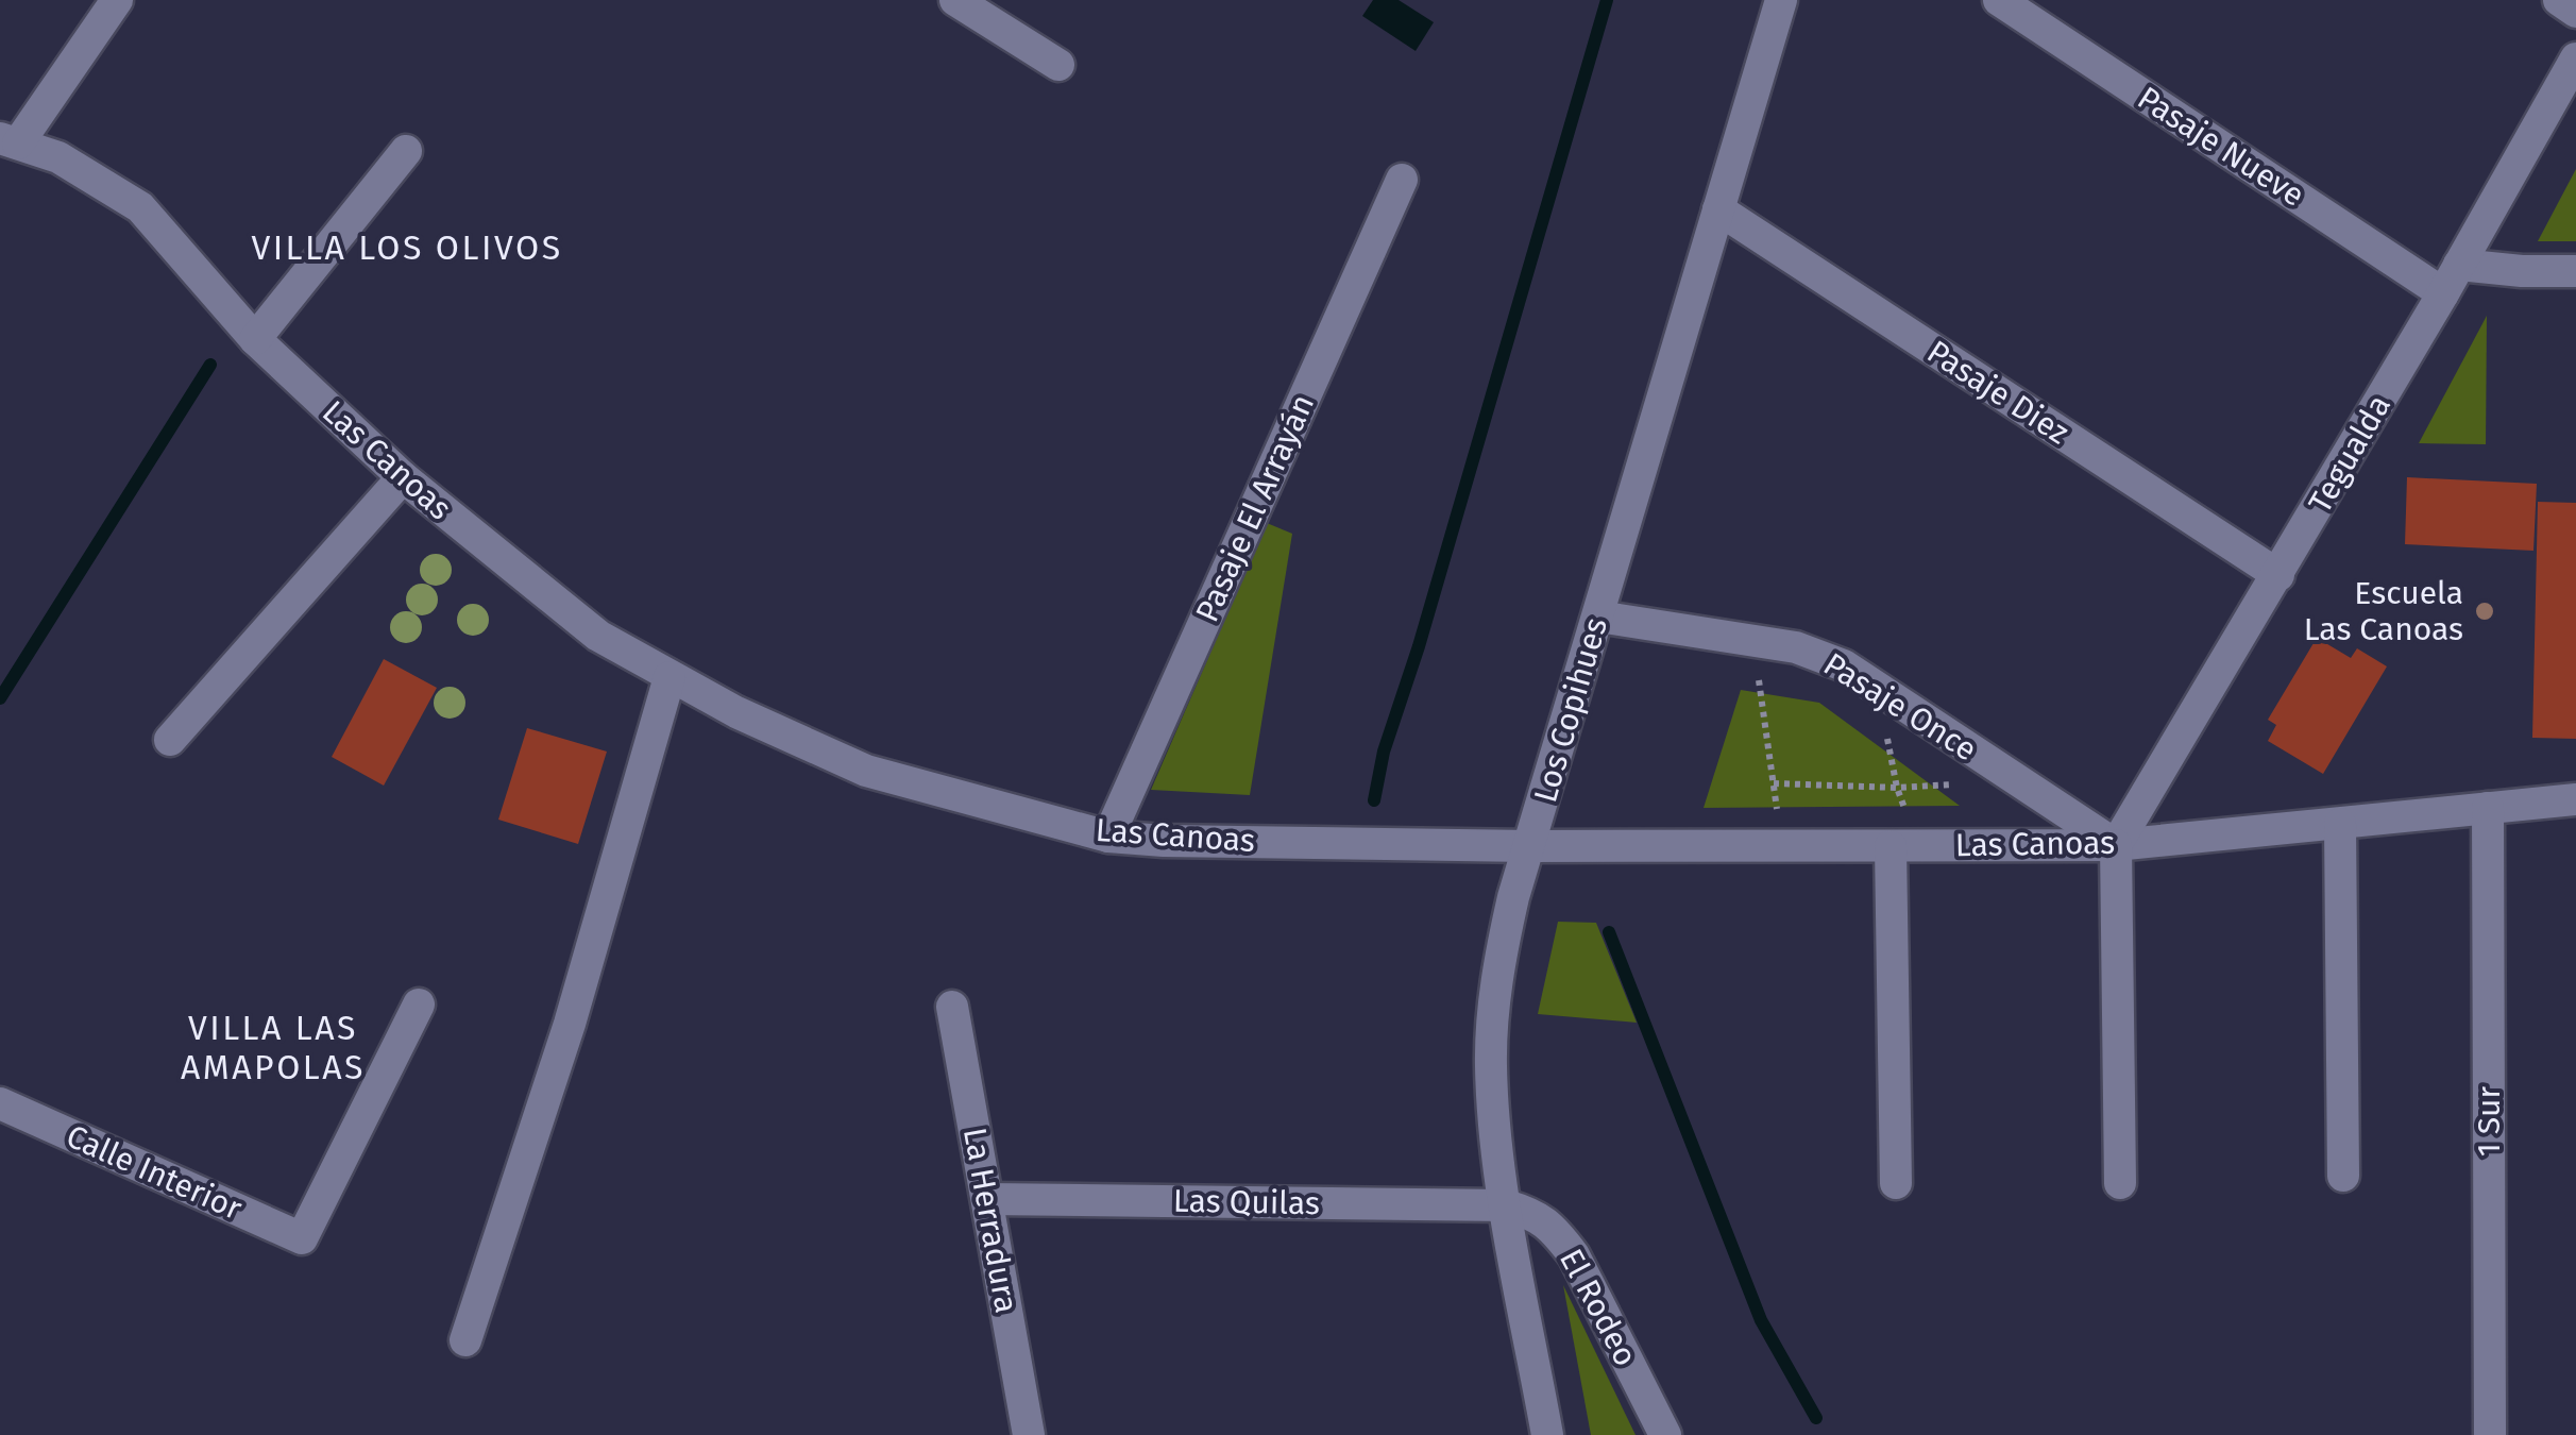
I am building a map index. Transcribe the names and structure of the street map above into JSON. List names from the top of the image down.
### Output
{
  "streets": {
    "street": [
      "Pasaje Nueve",
      "Pasaje Diez",
      "Tegualda",
      "Las Canoas",
      "Pasaje El Arrayán",
      "Pasaje Once",
      "Los Copihues",
      "1 Sur",
      "Calle Interior",
      "Las Quilas",
      "La Herradura",
      "El Rodeo"
    ]
  },
  "crossings": [
    ["Pasaje Nueve", "Tegualda"],
    ["Pasaje Diez", "Tegualda"],
    ["Pasaje Diez", "Los Copihues"],
    ["Tegualda", "Las Canoas"],
    ["Tegualda", "Pasaje Once"],
    ["Las Canoas", "Pasaje El Arrayán"],
    ["Las Canoas", "Pasaje Once"],
    ["Las Canoas", "Los Copihues"],
    ["Las Canoas", "1 Sur"],
    ["Pasaje Once", "Los Copihues"],
    ["Los Copihues", "Las Quilas"],
    ["Los Copihues", "El Rodeo"],
    ["Las Quilas", "La Herradura"],
    ["Las Quilas", "El Rodeo"]
  ],
  "districts": ["VILLA LOS OLIVOS", "VILLA LAS AMAPOLAS"],
  "places": ["Escuela Las Canoas"]
}
